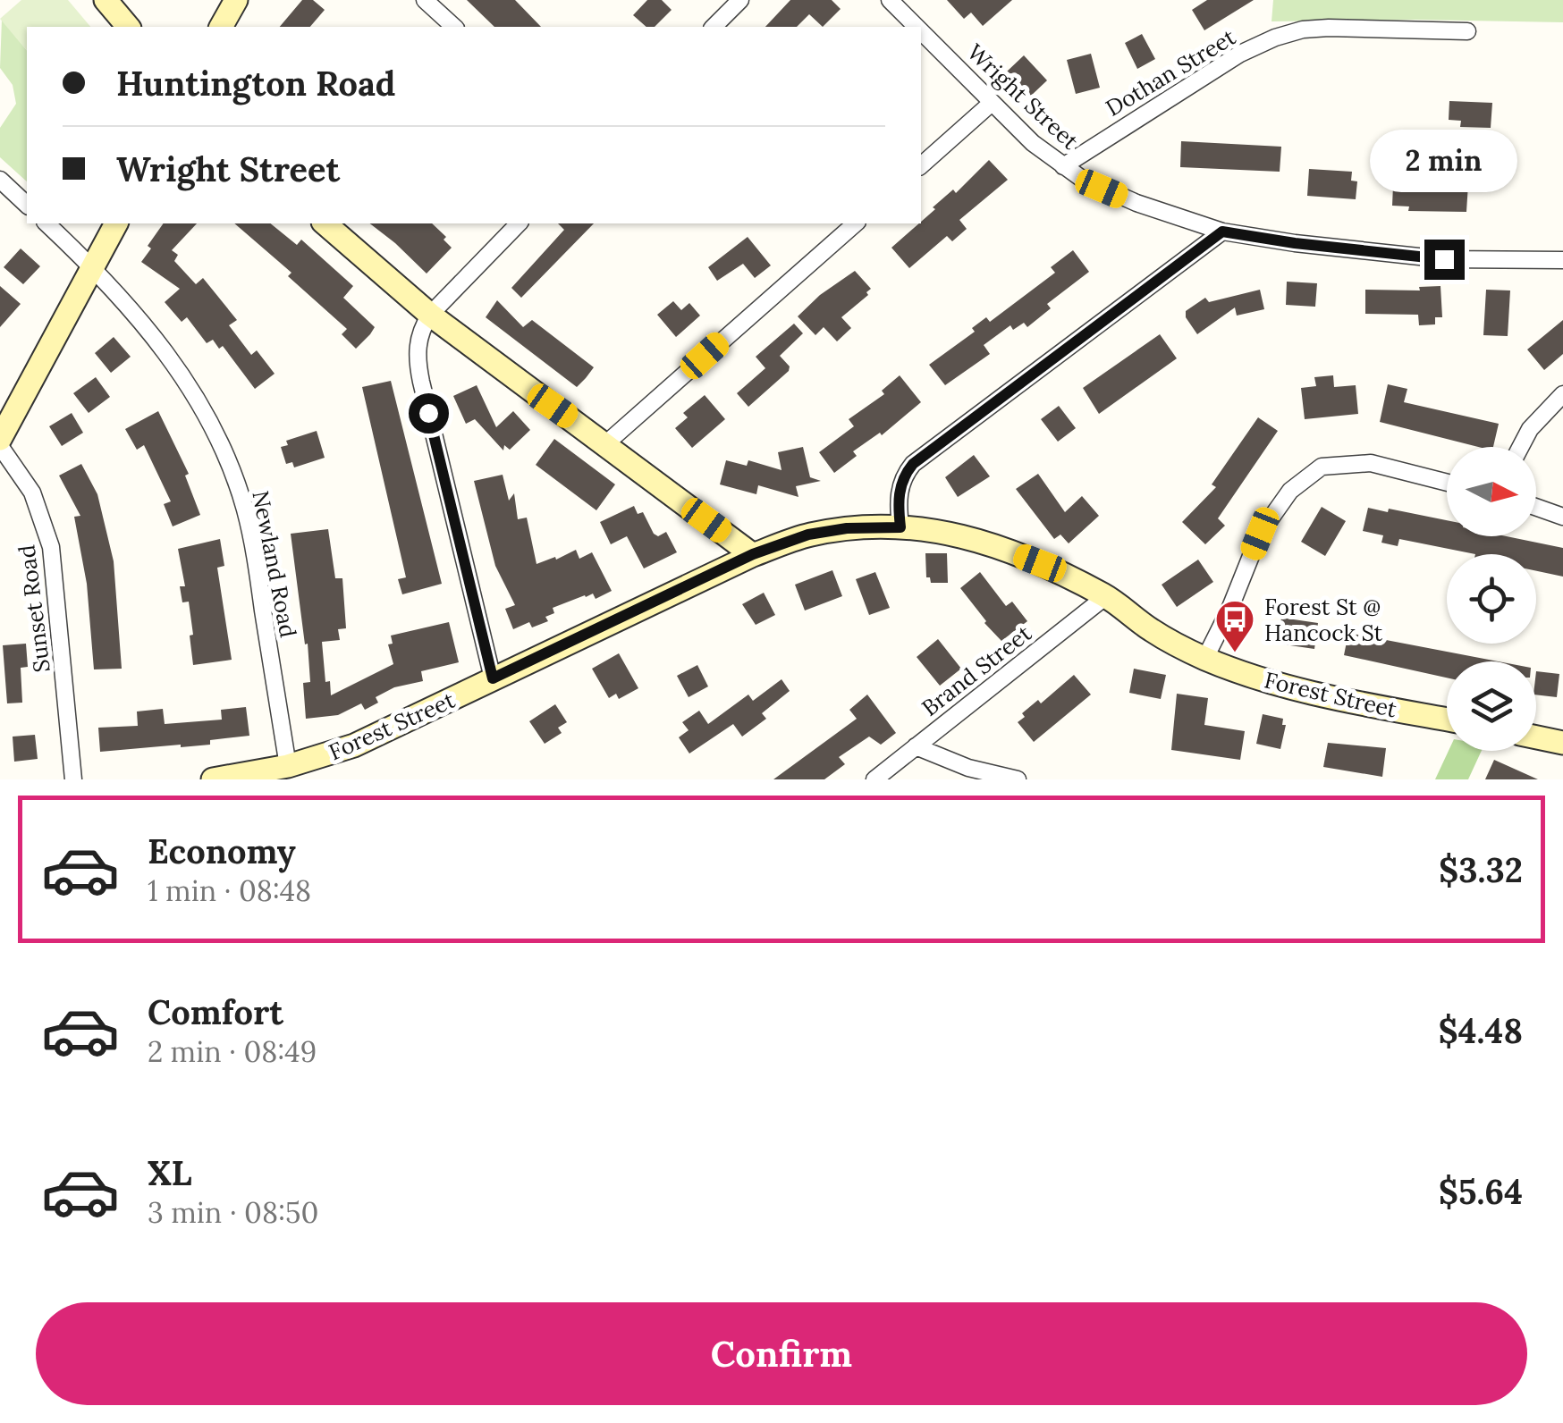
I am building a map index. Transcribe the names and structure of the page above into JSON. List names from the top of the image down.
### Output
{
  "streets": {
    "main road": ["Forest Street"],
    "street": [
      "Dothan Street",
      "Wright Street",
      "Newland Road",
      "Sunset Road",
      "Brand Street"
    ]
  },
  "crossings": [
    ["Dothan Street", "Wright Street"],
    ["Newland Road", "Forest Street"],
    ["Brand Street", "Forest Street"]
  ],
  "places": {
    "bus stop": ["Forest St @ Hancock St"]
  },
  "north": "right",
  "page": {
    "banner": ["Huntington Road", "Wright Street"],
    "bubble": "2 min",
    "list": [
      {
        "name": "Economy",
        "note": "1 min · 08:48",
        "value": "$3.32"
      },
      {
        "name": "Comfort",
        "note": "2 min · 08:49",
        "value": "$4.48"
      },
      {
        "name": "XL",
        "note": "3 min · 08:50",
        "value": "$5.64"
      }
    ],
    "buttons": "Confirm"
  }
}
